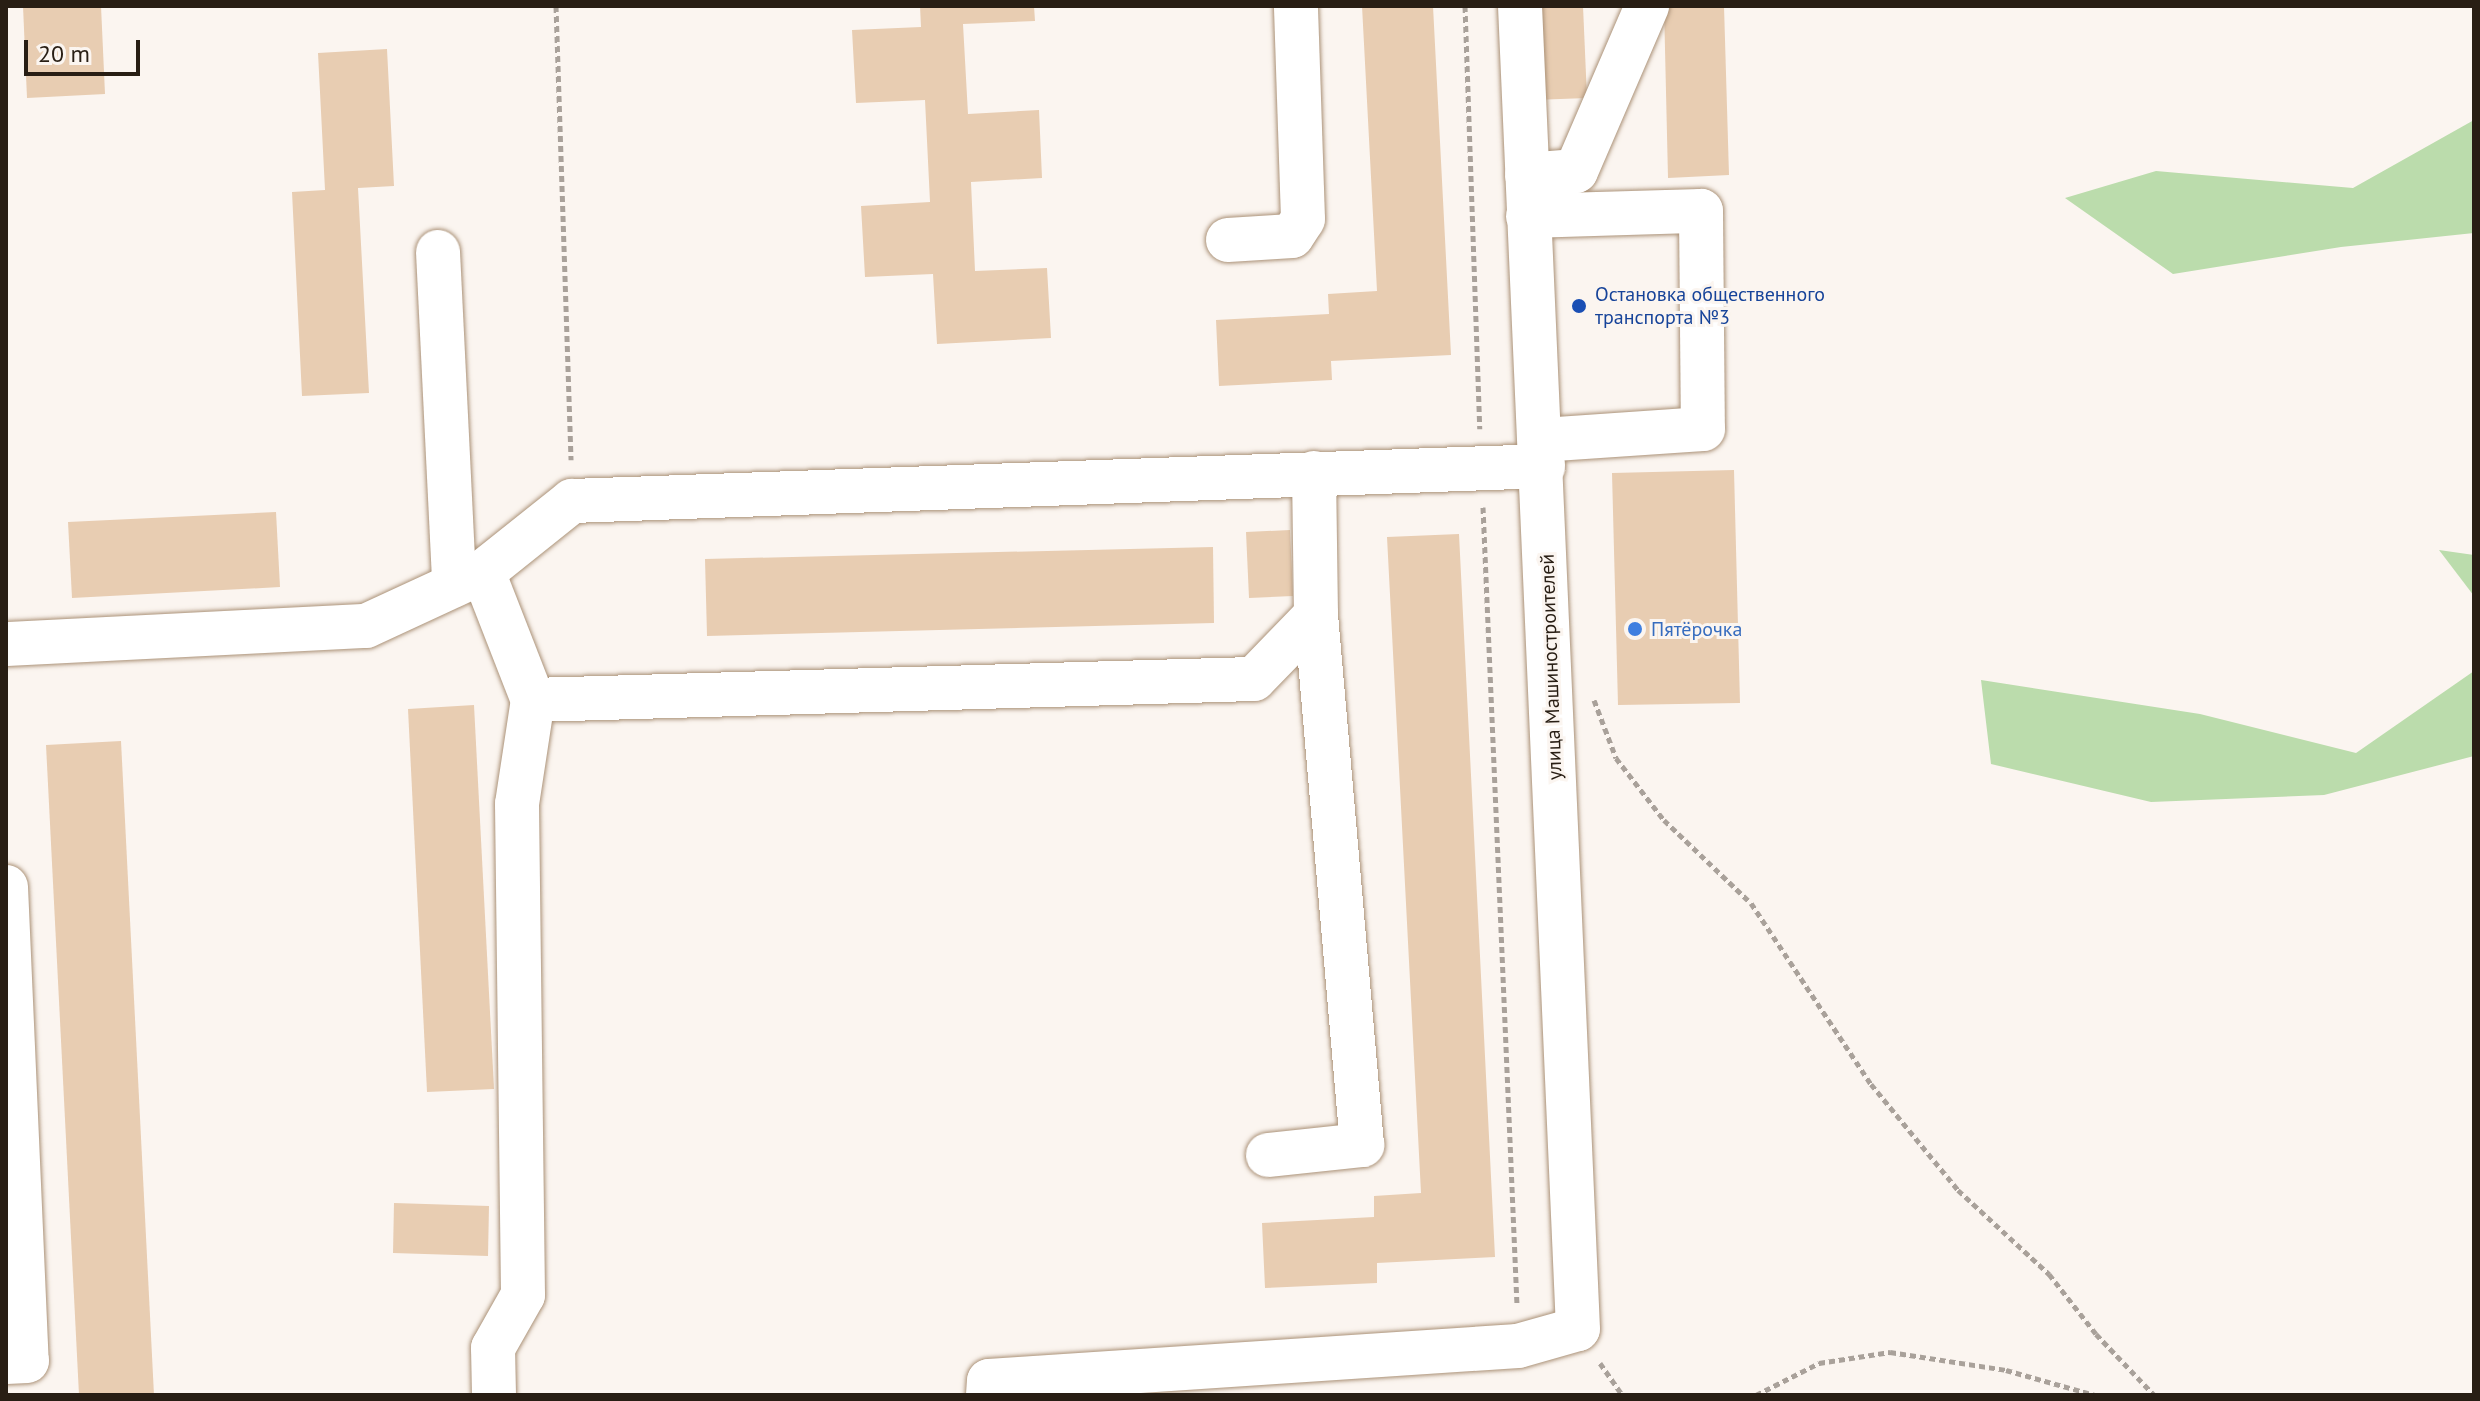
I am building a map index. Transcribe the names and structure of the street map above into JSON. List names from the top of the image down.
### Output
{
  "streets": {
    "street": ["улица Машиностроителей"]
  },
  "places": ["Остановка общественного транспорта №3", "Пятёрочка"],
  "scale_bar": "20 m"
}
